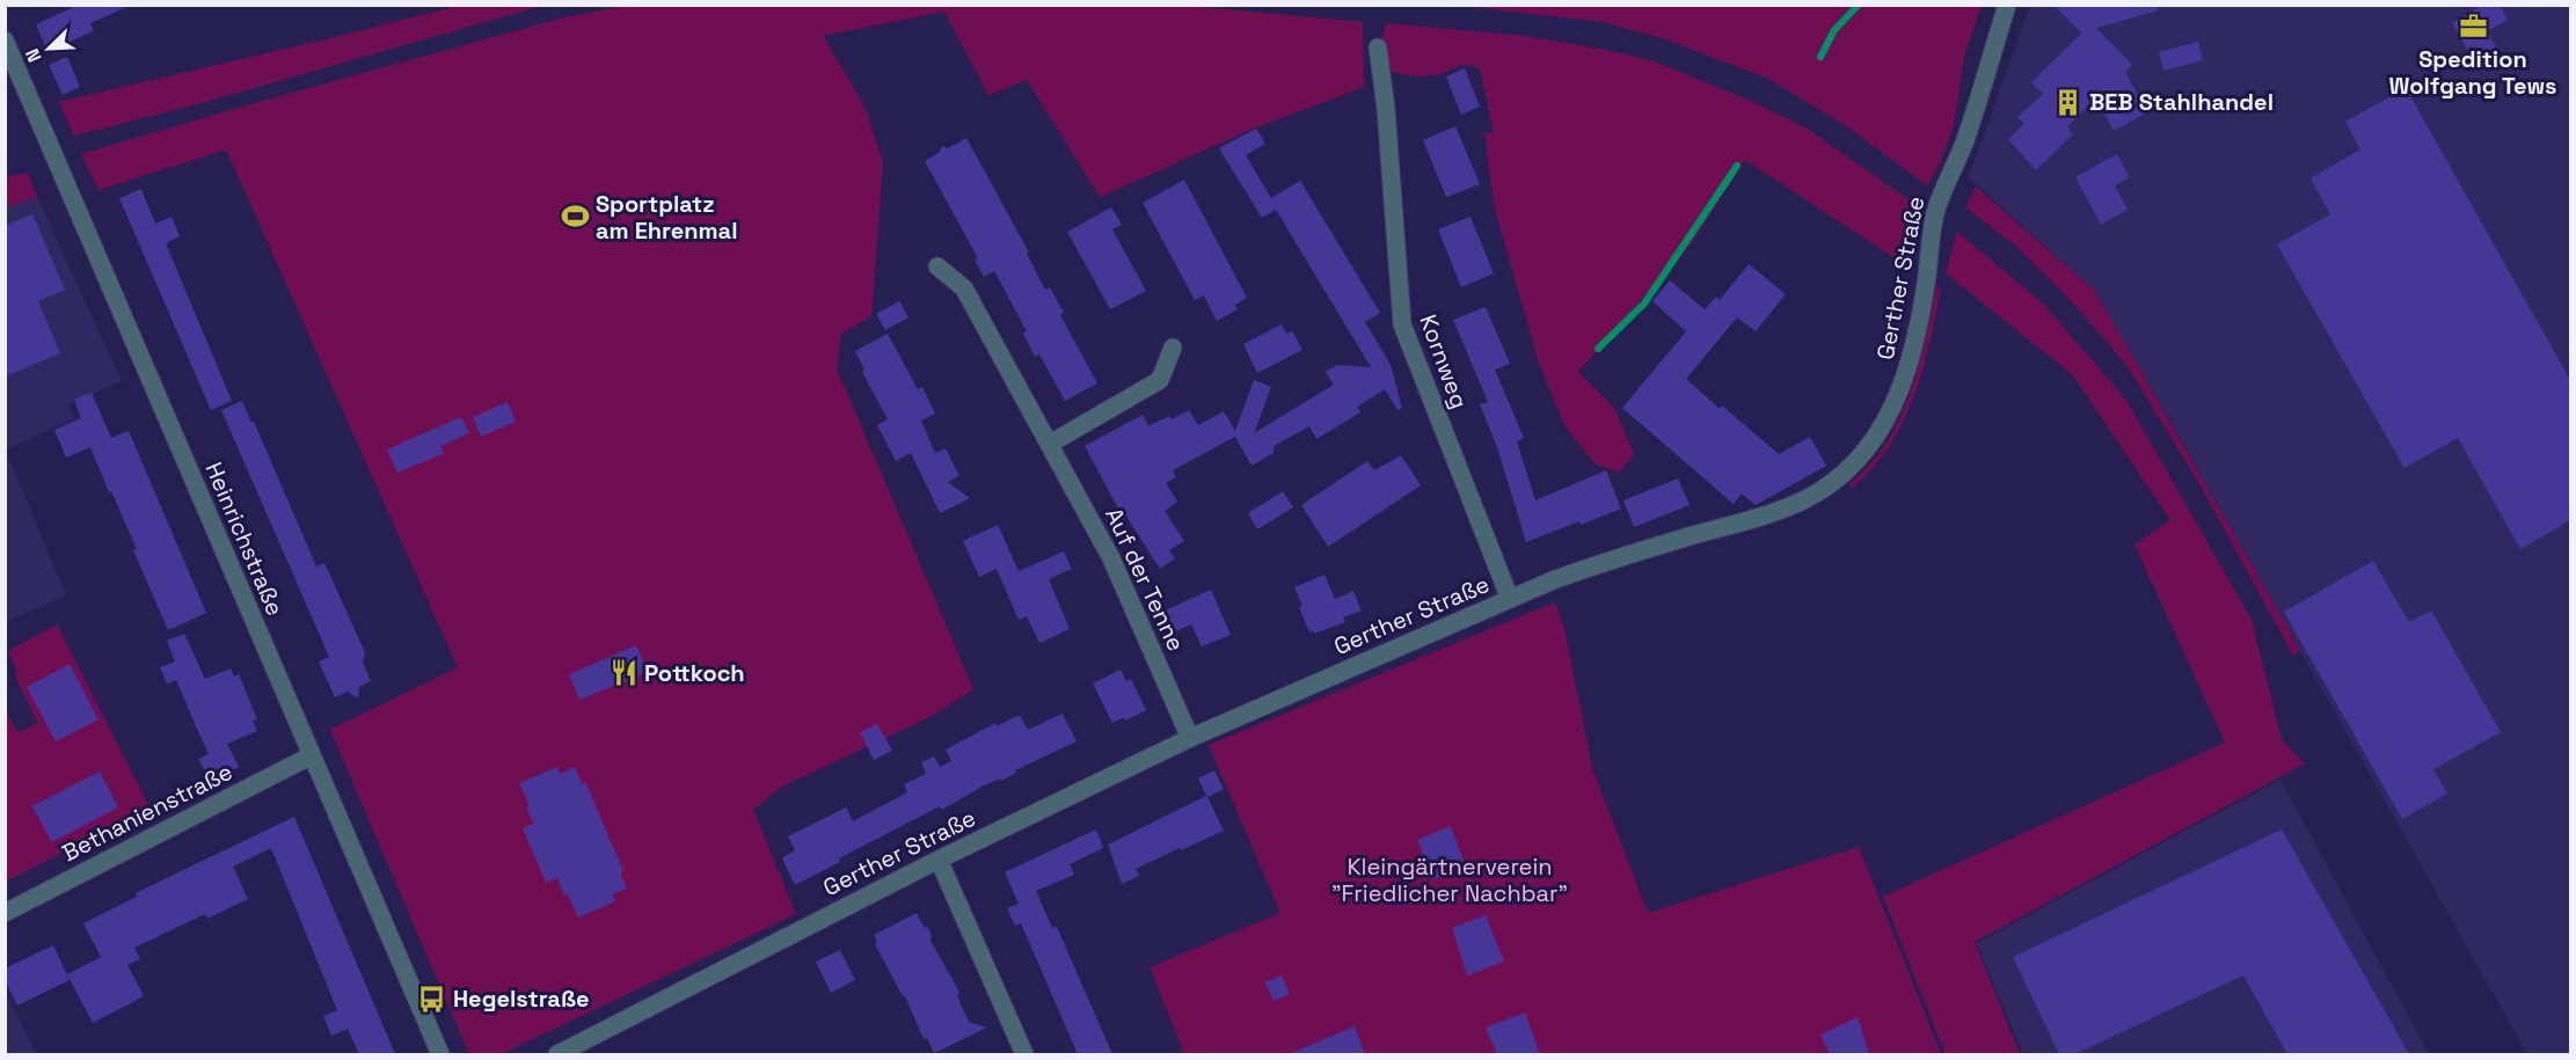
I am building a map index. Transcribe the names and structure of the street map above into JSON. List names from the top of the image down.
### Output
{
  "streets": {
    "street": [
      "Gerther Straße",
      "Kornweg",
      "Heinrichstraße",
      "Auf der Tenne",
      "Bethanienstraße"
    ]
  },
  "crossings": [
    ["Gerther Straße", "Kornweg"],
    ["Gerther Straße", "Auf der Tenne"],
    ["Heinrichstraße", "Bethanienstraße"]
  ],
  "parks": ["Kleingärtnerverein \"Friedlicher Nachbar\""],
  "places": {
    "office": ["Spedition Wolfgang Tews"],
    "building": ["BEB Stahlhandel"],
    "sports": ["Sportplatz am Ehrenmal"],
    "restaurant": ["Pottkoch"],
    "bus stop": ["Hegelstraße"]
  },
  "north": "bottom left"
}
